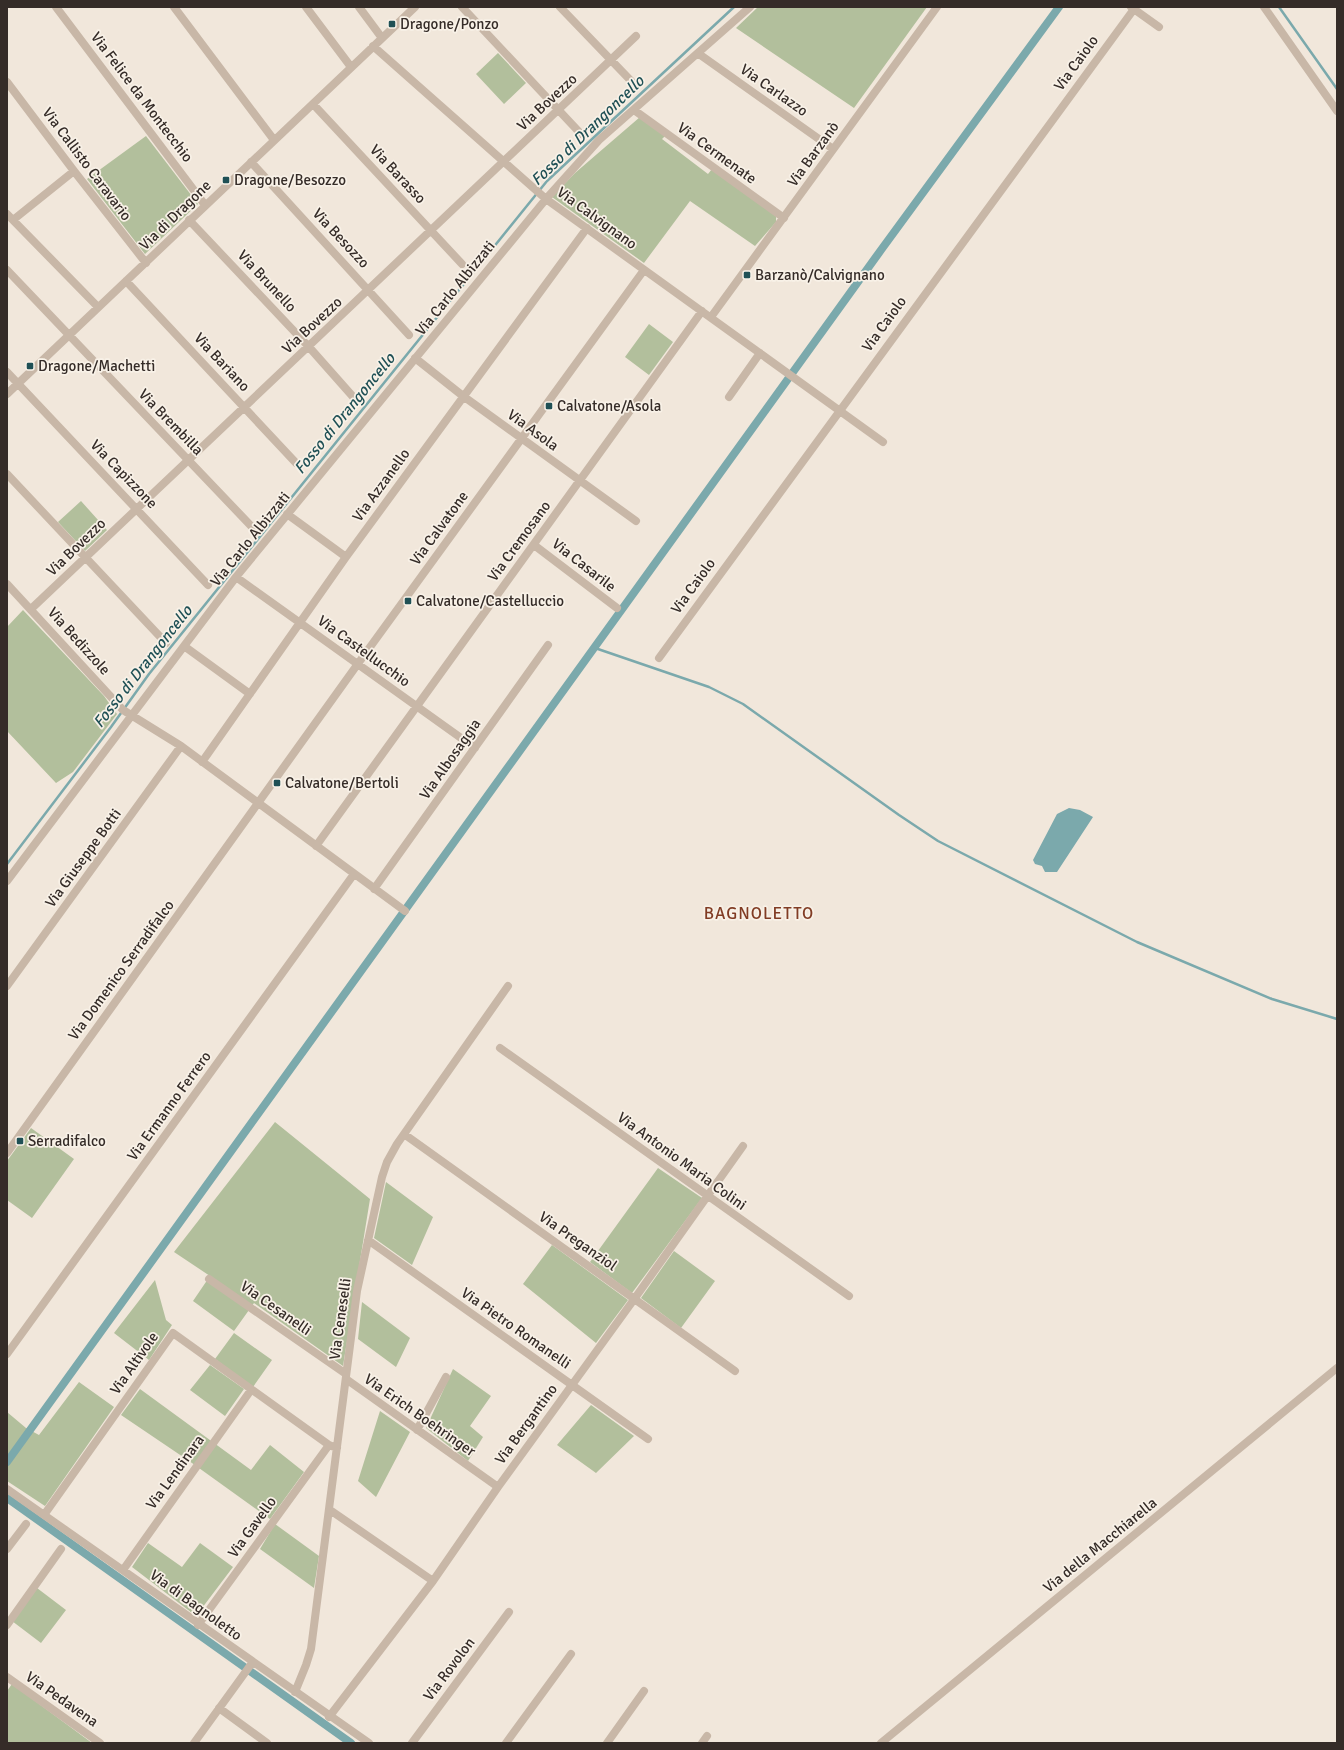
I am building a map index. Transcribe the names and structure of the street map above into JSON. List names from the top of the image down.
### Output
{
  "streets": {
    "street": [
      "Via Caiolo",
      "Via Carlazzo",
      "Via Felice da Montecchio",
      "Via Bovezzo",
      "Via Cermenate",
      "Via Barzanò",
      "Via Callisto Caravario",
      "Via Barasso",
      "Via di Dragone",
      "Via Calvignano",
      "Via Besozzo",
      "Via Brunello",
      "Via Carlo Albizzati",
      "Via Bariano",
      "Via Brembilla",
      "Via Asola",
      "Via Capizzone",
      "Via Azzanello",
      "Via Calvatone",
      "Via Cremosano",
      "Via Casarile",
      "Via Bedizzole",
      "Via Castellucchio",
      "Via Albosaggia",
      "Via Giuseppe Botti",
      "Via Domenico Serradifalco",
      "Via Ermanno Ferrero",
      "Via Antonio Maria Colini",
      "Via Preganziol",
      "Via Cesanelli",
      "Via Ceneselli",
      "Via Pietro Romanelli",
      "Via Altivole",
      "Via Erich Boehringer",
      "Via Bergantino",
      "Via Lendinara",
      "Via Gavello",
      "Via della Macchiarella",
      "Via di Bagnoletto",
      "Via Rovolon",
      "Via Pedavena"
    ]
  },
  "crossings": [
    ["Via Caiolo", "Via Calvignano"],
    ["Via Carlazzo", "Via Barzanò"],
    ["Via Carlazzo", "Via Carlo Albizzati"],
    ["Via Felice da Montecchio", "Via di Dragone"],
    ["Via Bovezzo", "Via Barasso"],
    ["Via Bovezzo", "Via Calvignano"],
    ["Via Bovezzo", "Via Besozzo"],
    ["Via Bovezzo", "Via Brunello"],
    ["Via Bovezzo", "Via Bariano"],
    ["Via Bovezzo", "Via Brembilla"],
    ["Via Bovezzo", "Via Capizzone"],
    ["Via Bovezzo", "Via Bedizzole"],
    ["Via Cermenate", "Via Barzanò"],
    ["Via Cermenate", "Via Carlo Albizzati"],
    ["Via Barzanò", "Via Calvignano"],
    ["Via Callisto Caravario", "Via di Dragone"],
    ["Via Barasso", "Via di Dragone"],
    ["Via di Dragone", "Via Calvignano"],
    ["Via di Dragone", "Via Besozzo"],
    ["Via di Dragone", "Via Brunello"],
    ["Via di Dragone", "Via Bariano"],
    ["Via di Dragone", "Via Brembilla"],
    ["Via di Dragone", "Via Capizzone"],
    ["Via Calvignano", "Via Carlo Albizzati"],
    ["Via Calvignano", "Via Azzanello"],
    ["Via Calvignano", "Via Calvatone"],
    ["Via Calvignano", "Via Cremosano"],
    ["Via Carlo Albizzati", "Via Asola"],
    ["Via Carlo Albizzati", "Via Bedizzole"],
    ["Via Carlo Albizzati", "Via Castellucchio"],
    ["Via Asola", "Via Azzanello"],
    ["Via Asola", "Via Calvatone"],
    ["Via Asola", "Via Cremosano"],
    ["Via Azzanello", "Via Bedizzole"],
    ["Via Azzanello", "Via Castellucchio"],
    ["Via Calvatone", "Via Bedizzole"],
    ["Via Calvatone", "Via Castellucchio"],
    ["Via Calvatone", "Via Domenico Serradifalco"],
    ["Via Cremosano", "Via Casarile"],
    ["Via Cremosano", "Via Bedizzole"],
    ["Via Cremosano", "Via Castellucchio"],
    ["Via Bedizzole", "Via Albosaggia"],
    ["Via Bedizzole", "Via Giuseppe Botti"],
    ["Via Bedizzole", "Via Domenico Serradifalco"],
    ["Via Bedizzole", "Via Ermanno Ferrero"],
    ["Via Castellucchio", "Via Albosaggia"],
    ["Via Antonio Maria Colini", "Via Bergantino"],
    ["Via Preganziol", "Via Ceneselli"],
    ["Via Preganziol", "Via Bergantino"],
    ["Via Cesanelli", "Via Ceneselli"],
    ["Via Cesanelli", "Via Erich Boehringer"],
    ["Via Ceneselli", "Via Pietro Romanelli"],
    ["Via Ceneselli", "Via Altivole"],
    ["Via Ceneselli", "Via Erich Boehringer"],
    ["Via Ceneselli", "Via Gavello"],
    ["Via Ceneselli", "Via di Bagnoletto"],
    ["Via Pietro Romanelli", "Via Bergantino"],
    ["Via Altivole", "Via Lendinara"],
    ["Via Altivole", "Via Gavello"],
    ["Via Altivole", "Via di Bagnoletto"],
    ["Via Erich Boehringer", "Via Bergantino"],
    ["Via Bergantino", "Via di Bagnoletto"],
    ["Via Lendinara", "Via di Bagnoletto"],
    ["Via Gavello", "Via di Bagnoletto"]
  ],
  "districts": ["BAGNOLETTO"],
  "water": ["Fosso di Drangoncello"],
  "places": {
    "transit": [
      "Dragone/Ponzo",
      "Dragone/Besozzo",
      "Barzanò/Calvignano",
      "Dragone/Machetti",
      "Calvatone/Asola",
      "Calvatone/Castelluccio",
      "Calvatone/Bertoli",
      "Serradifalco"
    ]
  }
}
